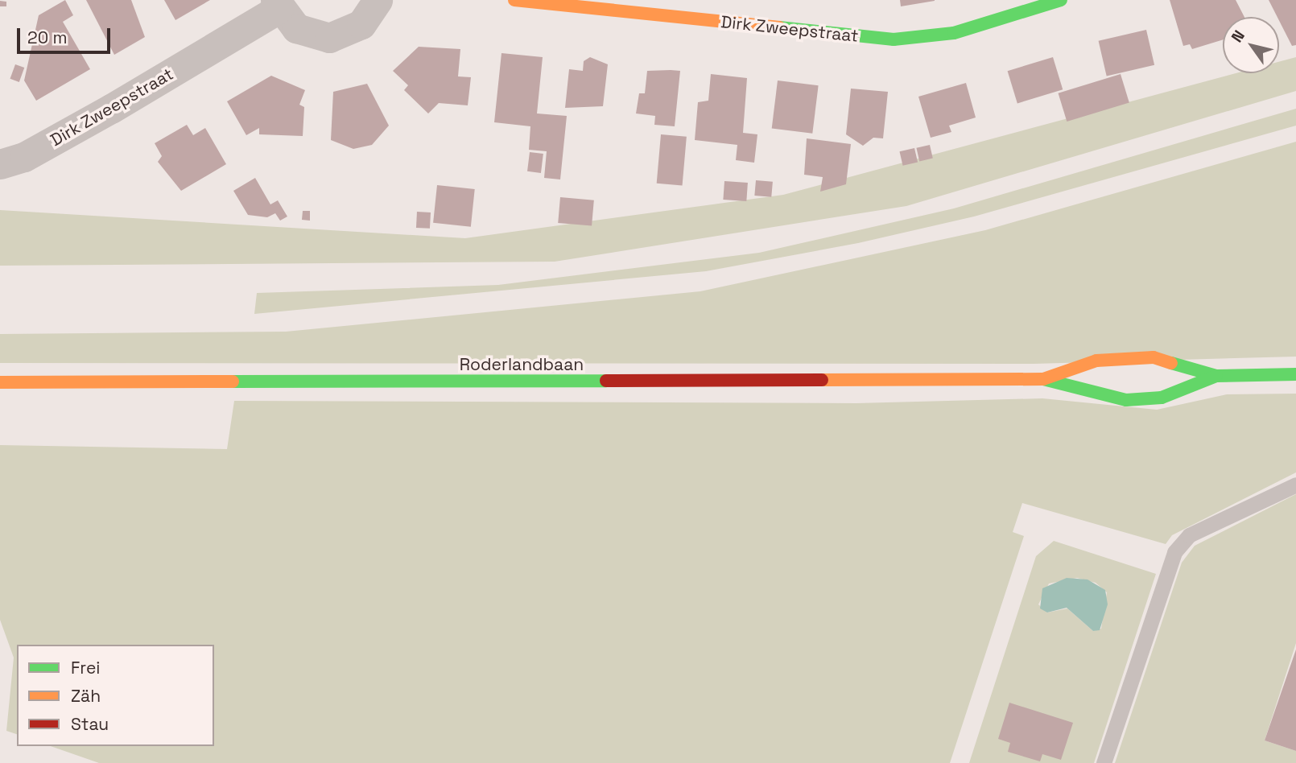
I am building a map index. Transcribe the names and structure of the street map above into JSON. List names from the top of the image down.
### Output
{
  "streets": {
    "main road": ["Dirk Zweepstraat", "Roderlandbaan"]
  },
  "legend": ["Frei", "Zäh", "Stau"],
  "scale_bar": "20 m",
  "north": "top left"
}
